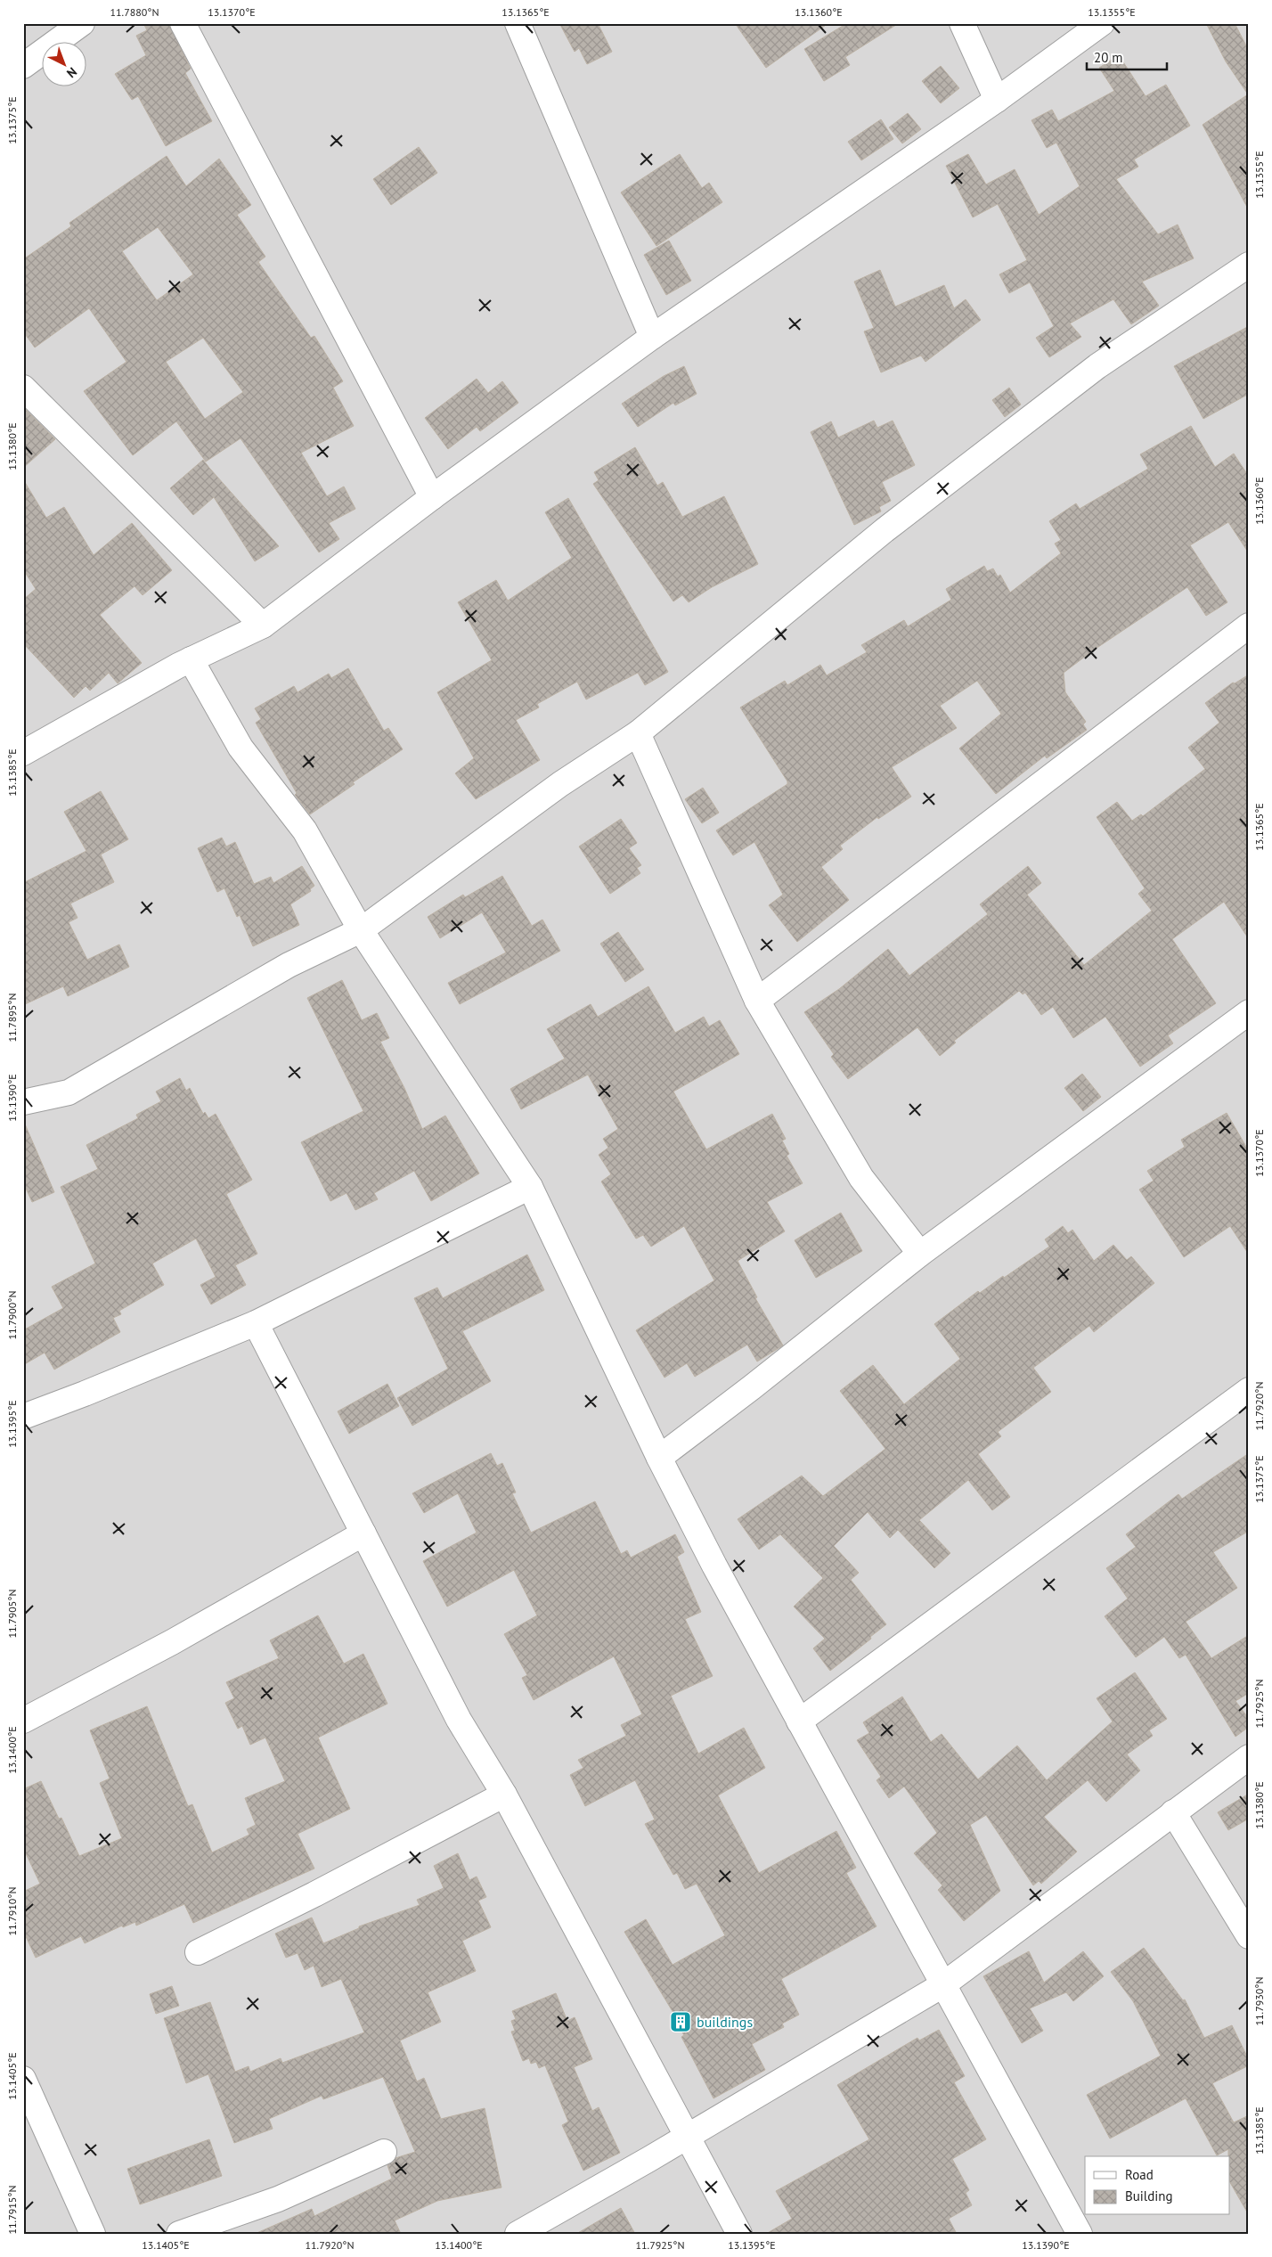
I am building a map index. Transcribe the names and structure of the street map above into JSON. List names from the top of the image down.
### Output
{
  "places": {
    "building": ["buildings"]
  },
  "legend": ["Road", "Building"],
  "scale_bar": "20 m",
  "north": "bottom right",
  "coordinates": [
    "11.7880°N",
    "13.1370°E",
    "13.1365°E",
    "13.1360°E",
    "13.1355°E",
    "13.1375°E",
    "13.1380°E",
    "13.1385°E",
    "11.7895°N",
    "13.1390°E",
    "11.7900°N",
    "11.7920°N",
    "13.1395°E",
    "11.7905°N",
    "11.7925°N",
    "13.1400°E",
    "11.7910°N",
    "11.7930°N",
    "13.1405°E",
    "11.7915°N"
  ]
}
